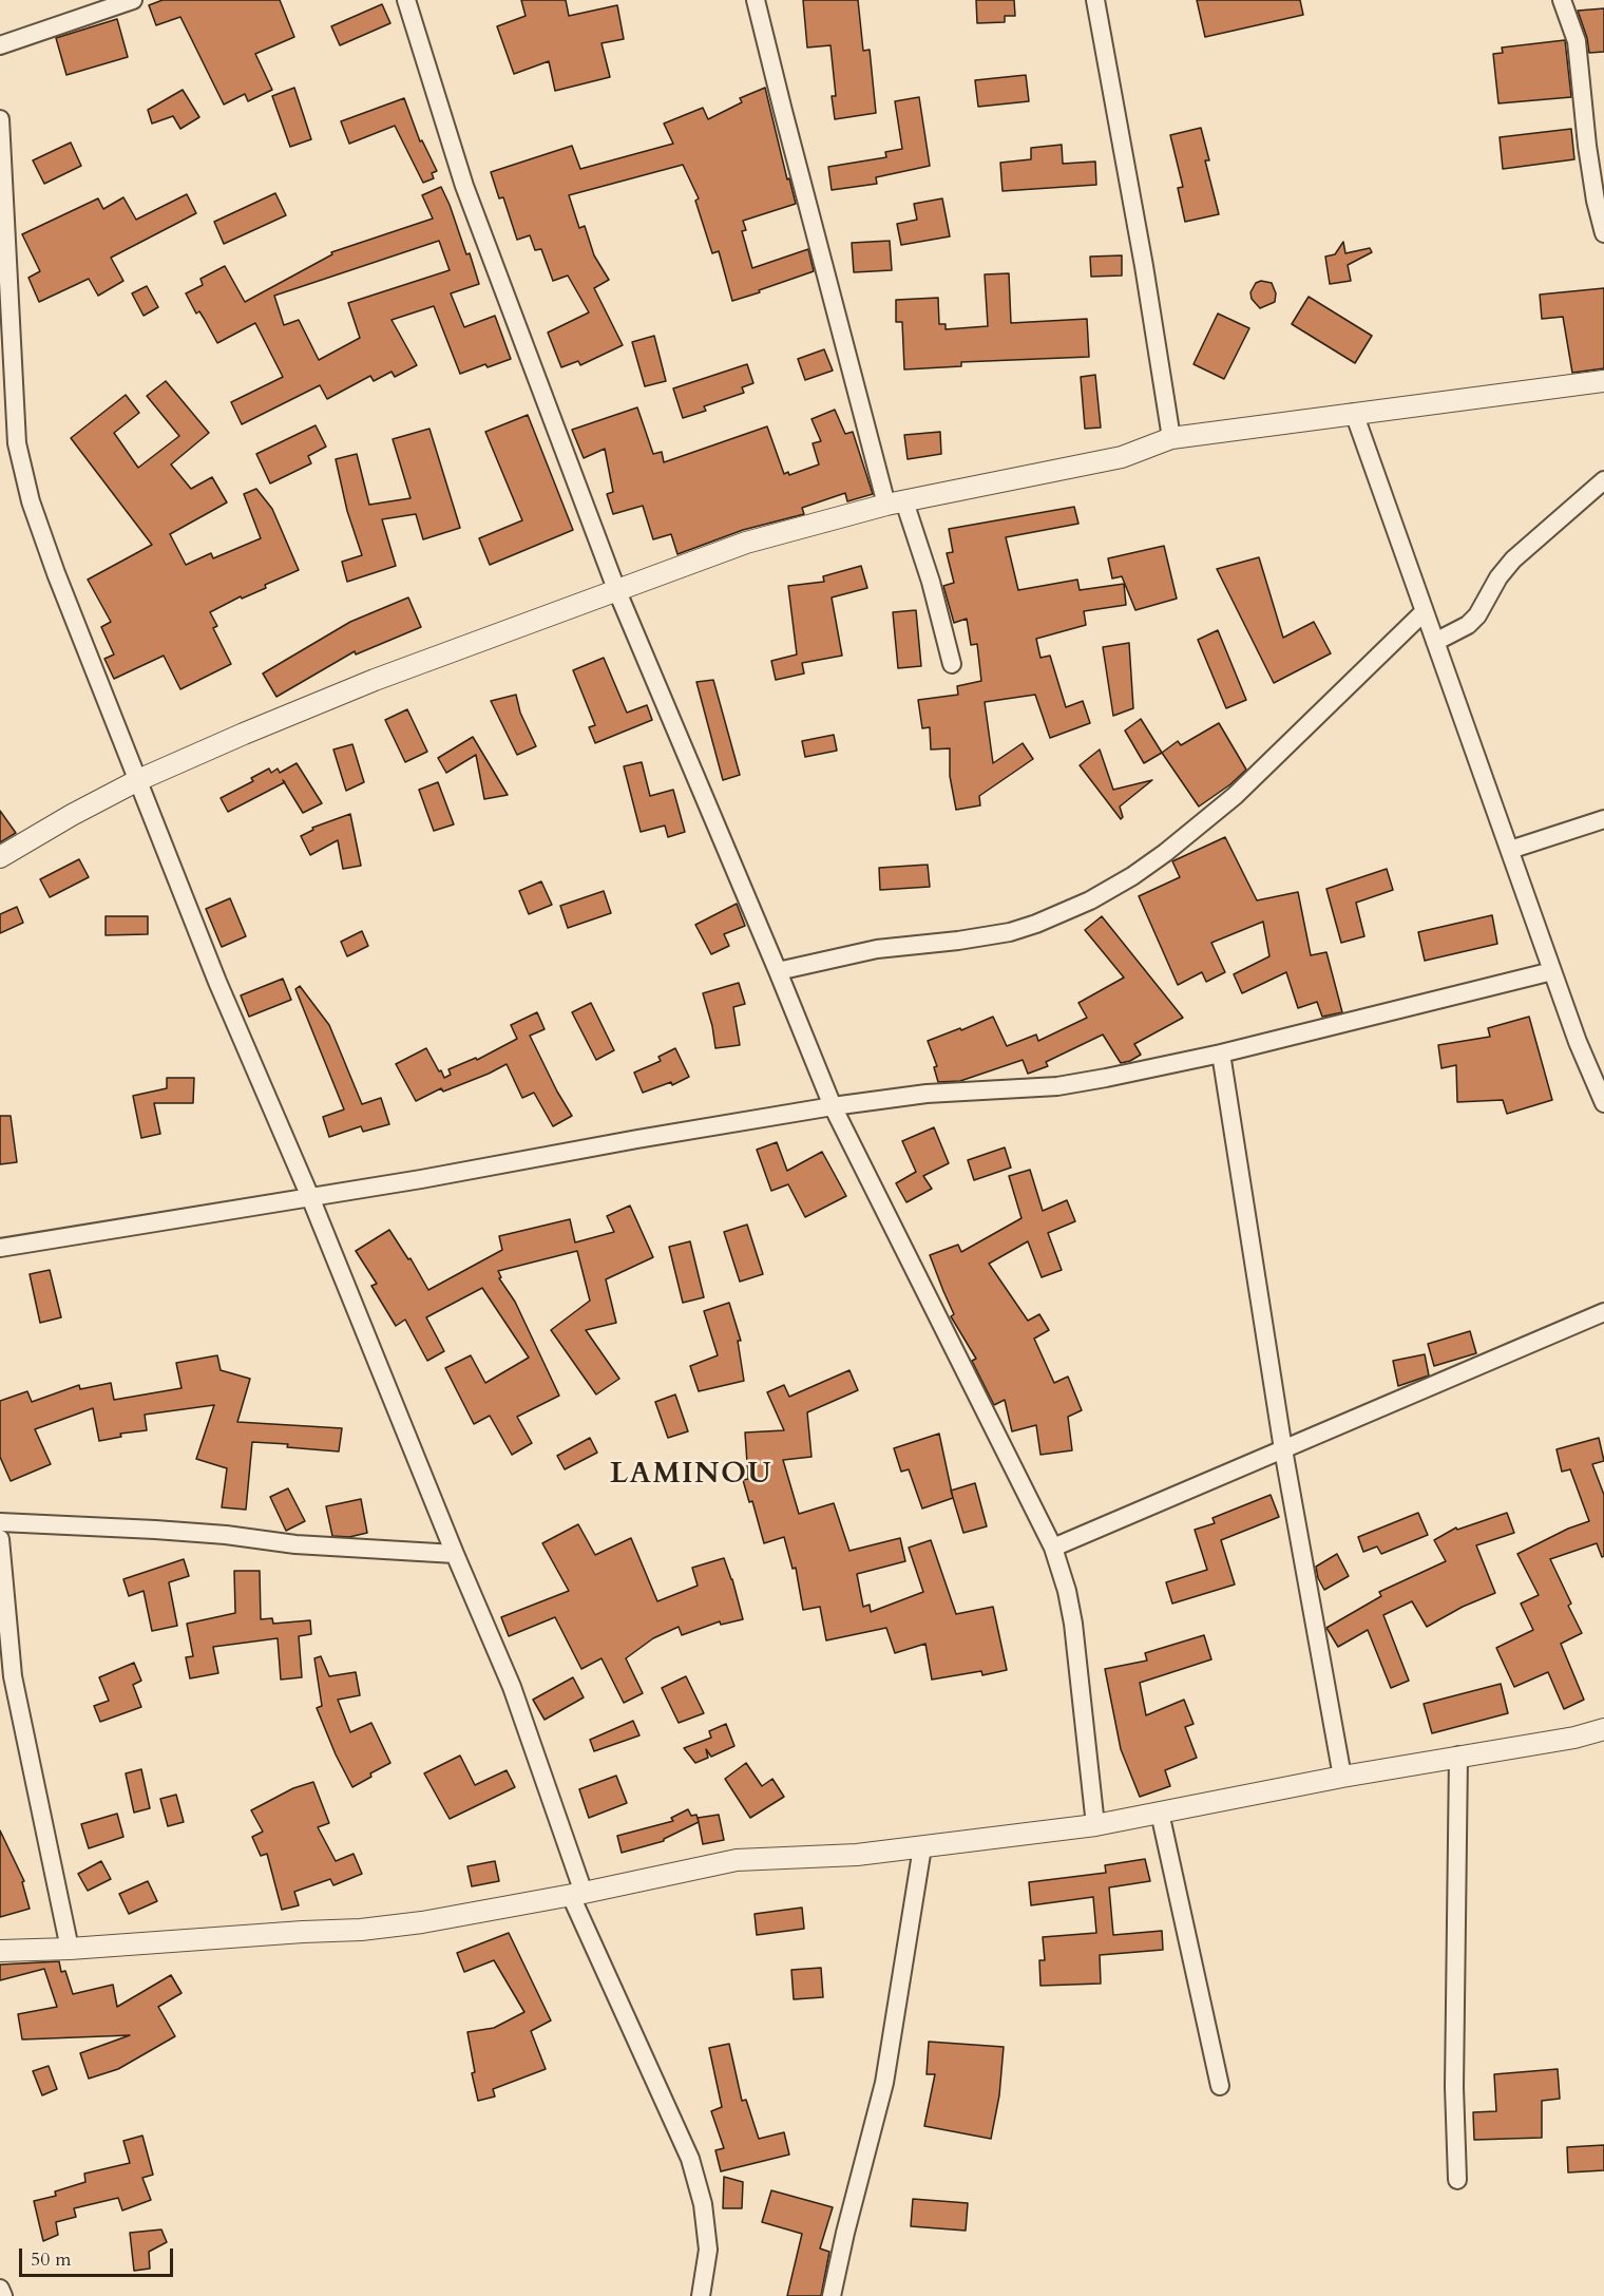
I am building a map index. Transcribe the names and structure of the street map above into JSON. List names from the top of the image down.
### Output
{
  "districts": ["LAMINOU"],
  "scale_bar": "50 m"
}
